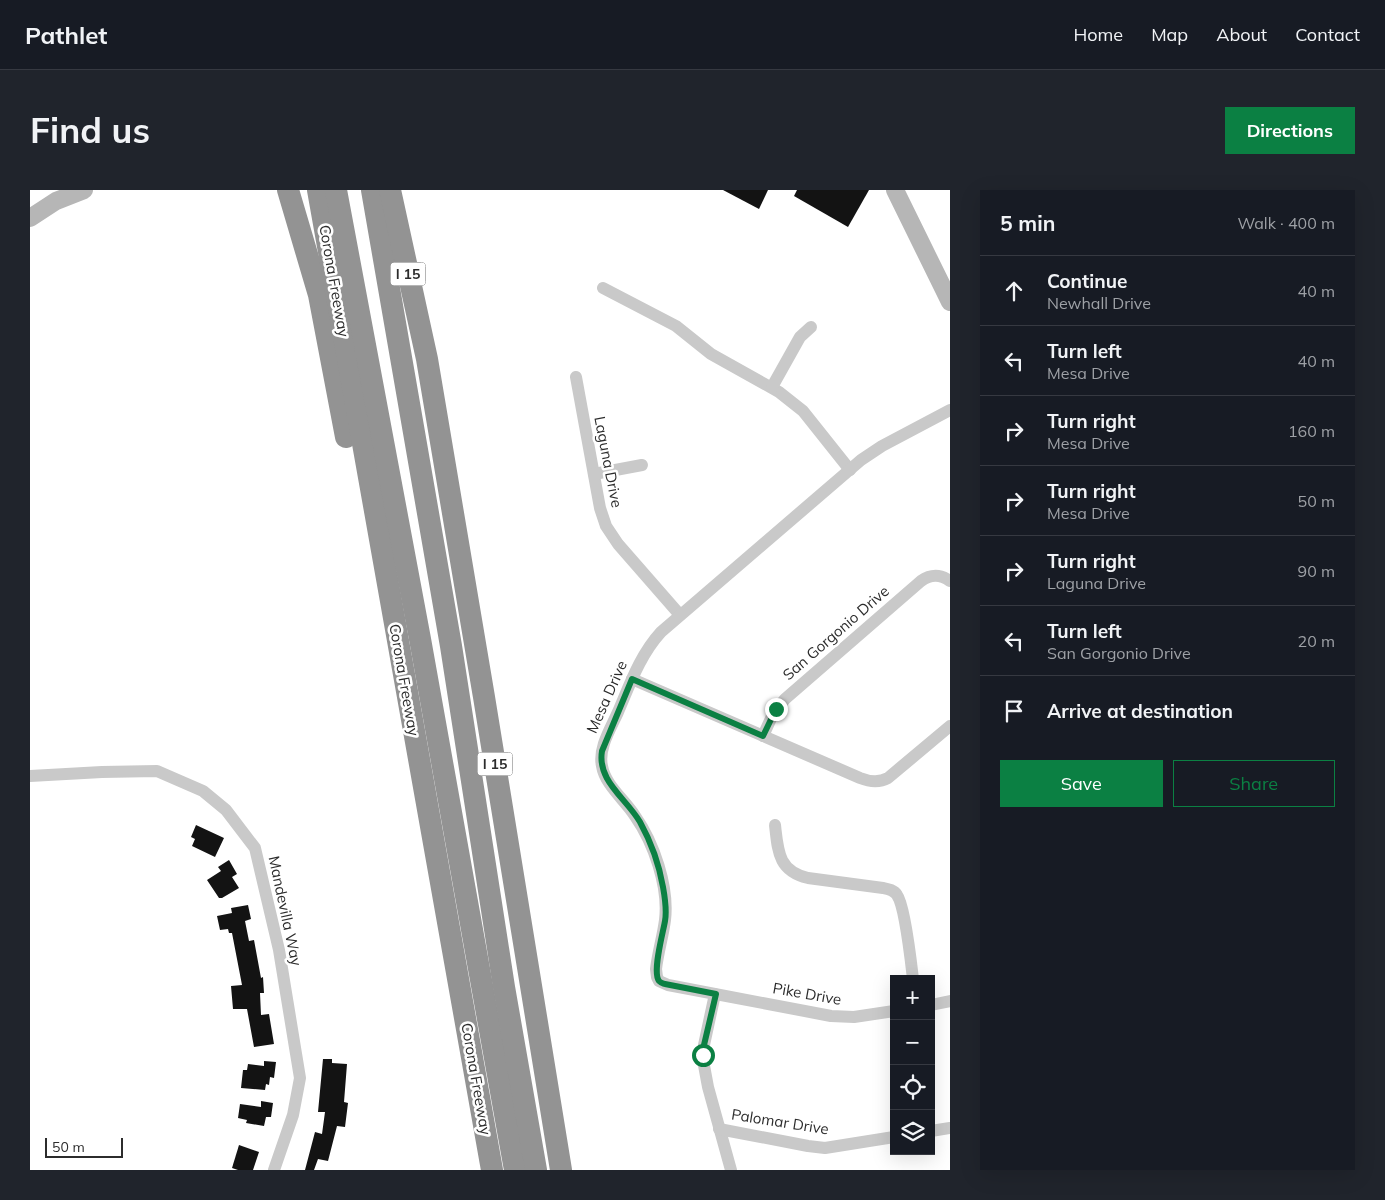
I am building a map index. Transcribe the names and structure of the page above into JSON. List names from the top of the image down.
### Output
{
  "streets": {
    "highway": ["I 15", "Corona Freeway"],
    "street": [
      "Laguna Drive",
      "San Gorgonio Drive",
      "Mesa Drive",
      "Mandevilla Way",
      "Pike Drive",
      "Palomar Drive"
    ]
  },
  "crossings": [
    ["Laguna Drive", "Mesa Drive"],
    ["Mesa Drive", "Pike Drive"]
  ],
  "scale_bar": "50 m",
  "page": {
    "header": "Pathlet",
    "nav": [
      "Home",
      "Map",
      "About",
      "Contact"
    ],
    "buttons": [
      "Directions",
      ["Save", "Share"]
    ],
    "title": "Find us",
    "heading": ["5 min", "Walk · 400 m"],
    "list": [
      ["Continue", "Newhall Drive", "40 m"],
      ["Turn left", "Mesa Drive", "40 m"],
      ["Turn right", "Mesa Drive", "160 m"],
      ["Turn right", "Mesa Drive", "50 m"],
      ["Turn right", "Laguna Drive", "90 m"],
      ["Turn left", "San Gorgonio Drive", "20 m"],
      "Arrive at destination"
    ],
    "map_buttons": ["+", "−"],
    "scale": "50 m"
  }
}
